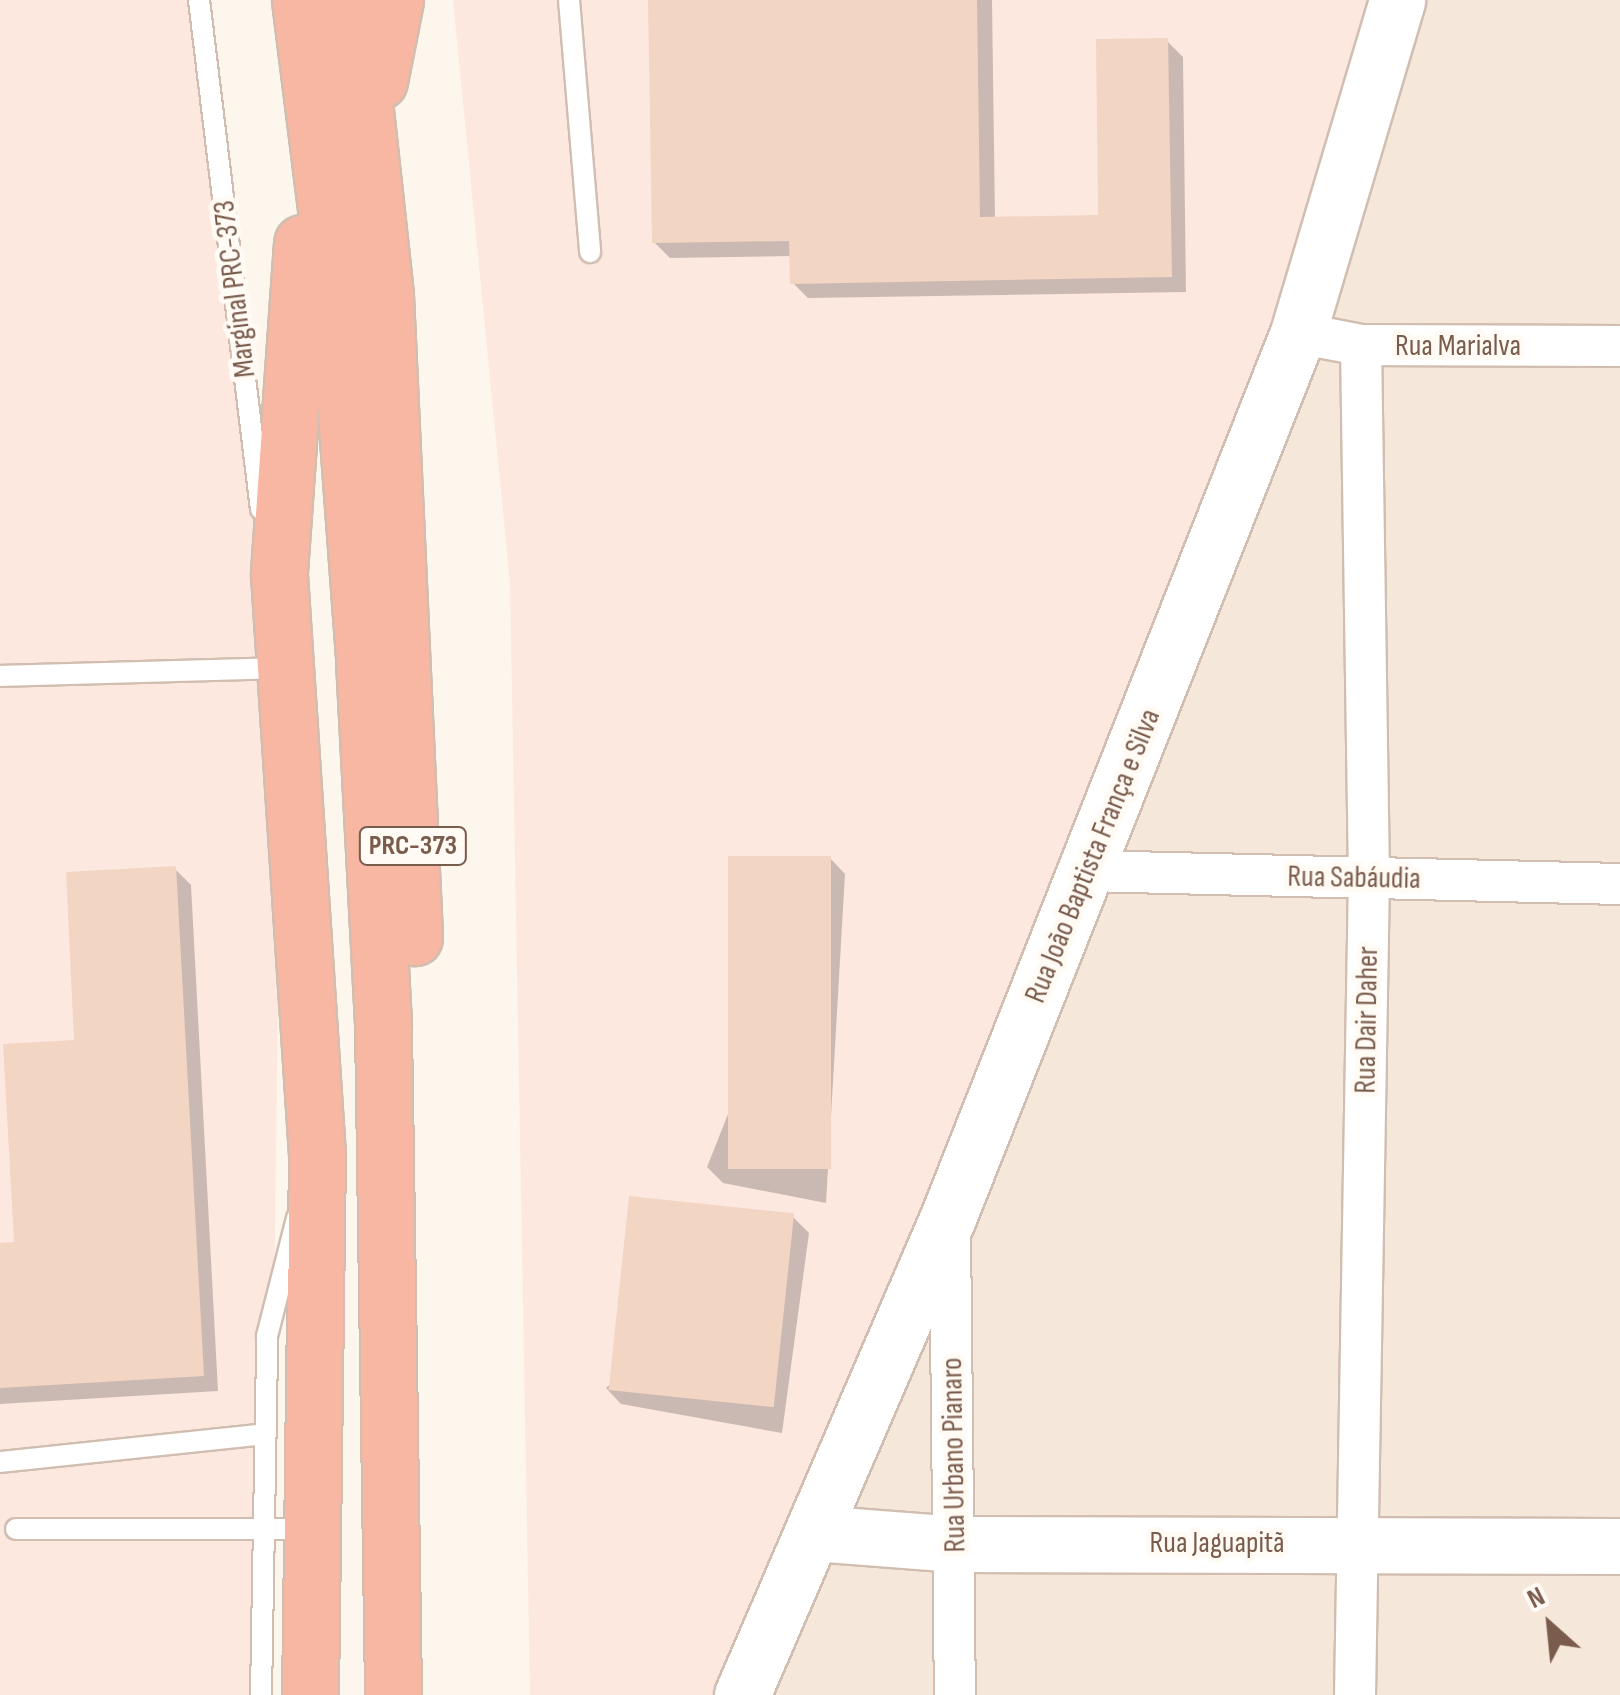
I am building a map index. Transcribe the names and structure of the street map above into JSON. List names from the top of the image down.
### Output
{
  "streets": {
    "highway": ["PRC-373"],
    "main road": ["Rua João Baptista França e Silva", "Rua Jaguapitã"],
    "street": [
      "Rua Marialva",
      "Rua Sabáudia",
      "Rua Dair Daher",
      "Rua Urbano Pianaro"
    ],
    "lane": ["Marginal PRC-373"]
  },
  "crossings": [
    ["Rua Marialva", "Rua João Baptista França e Silva"],
    ["Rua Marialva", "Rua Dair Daher"],
    ["Rua João Baptista França e Silva", "Rua Sabáudia"],
    ["Rua João Baptista França e Silva", "Rua Urbano Pianaro"],
    ["Rua João Baptista França e Silva", "Rua Jaguapitã"],
    ["Rua Sabáudia", "Rua Dair Daher"],
    ["Rua Dair Daher", "Rua Jaguapitã"],
    ["Rua Urbano Pianaro", "Rua Jaguapitã"]
  ],
  "north": "top left"
}
